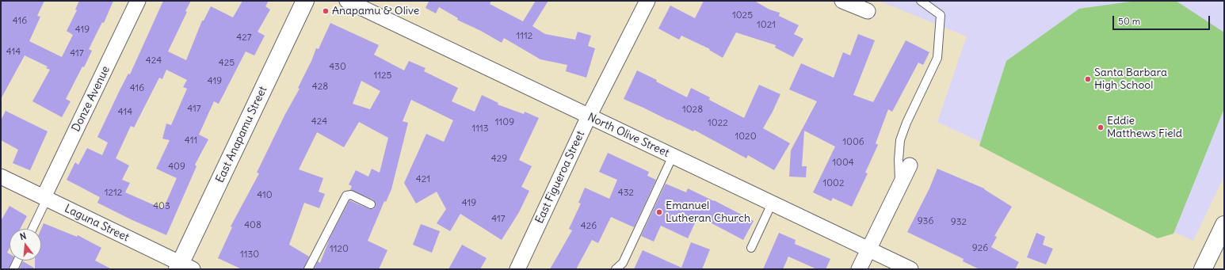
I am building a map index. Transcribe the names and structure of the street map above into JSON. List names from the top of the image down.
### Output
{
  "streets": {
    "main road": ["East Anapamu Street"],
    "street": [
      "Donze Avenue",
      "North Olive Street",
      "East Figueroa Street",
      "Laguna Street"
    ]
  },
  "crossings": [
    ["Donze Avenue", "Laguna Street"],
    ["East Anapamu Street", "Laguna Street"],
    ["North Olive Street", "East Figueroa Street"]
  ],
  "places": [
    "Anapamu & Olive",
    "Santa Barbara High School",
    "Eddie Matthews Field",
    "Emanuel Lutheran Church"
  ],
  "house_numbers": [
    "1025",
    "416",
    "1021",
    "419",
    "1112",
    "427",
    "414",
    "417",
    "424",
    "425",
    "430",
    "1125",
    "419",
    "428",
    "416",
    "417",
    "1028",
    "414",
    "424",
    "1109",
    "1022",
    "1113",
    "1020",
    "411",
    "1006",
    "429",
    "1004",
    "409",
    "421",
    "1002",
    "1212",
    "432",
    "410",
    "419",
    "403",
    "417",
    "936",
    "932",
    "408",
    "426",
    "926",
    "1120",
    "1130"
  ],
  "scale_bar": "50 m",
  "north": "top"
}
